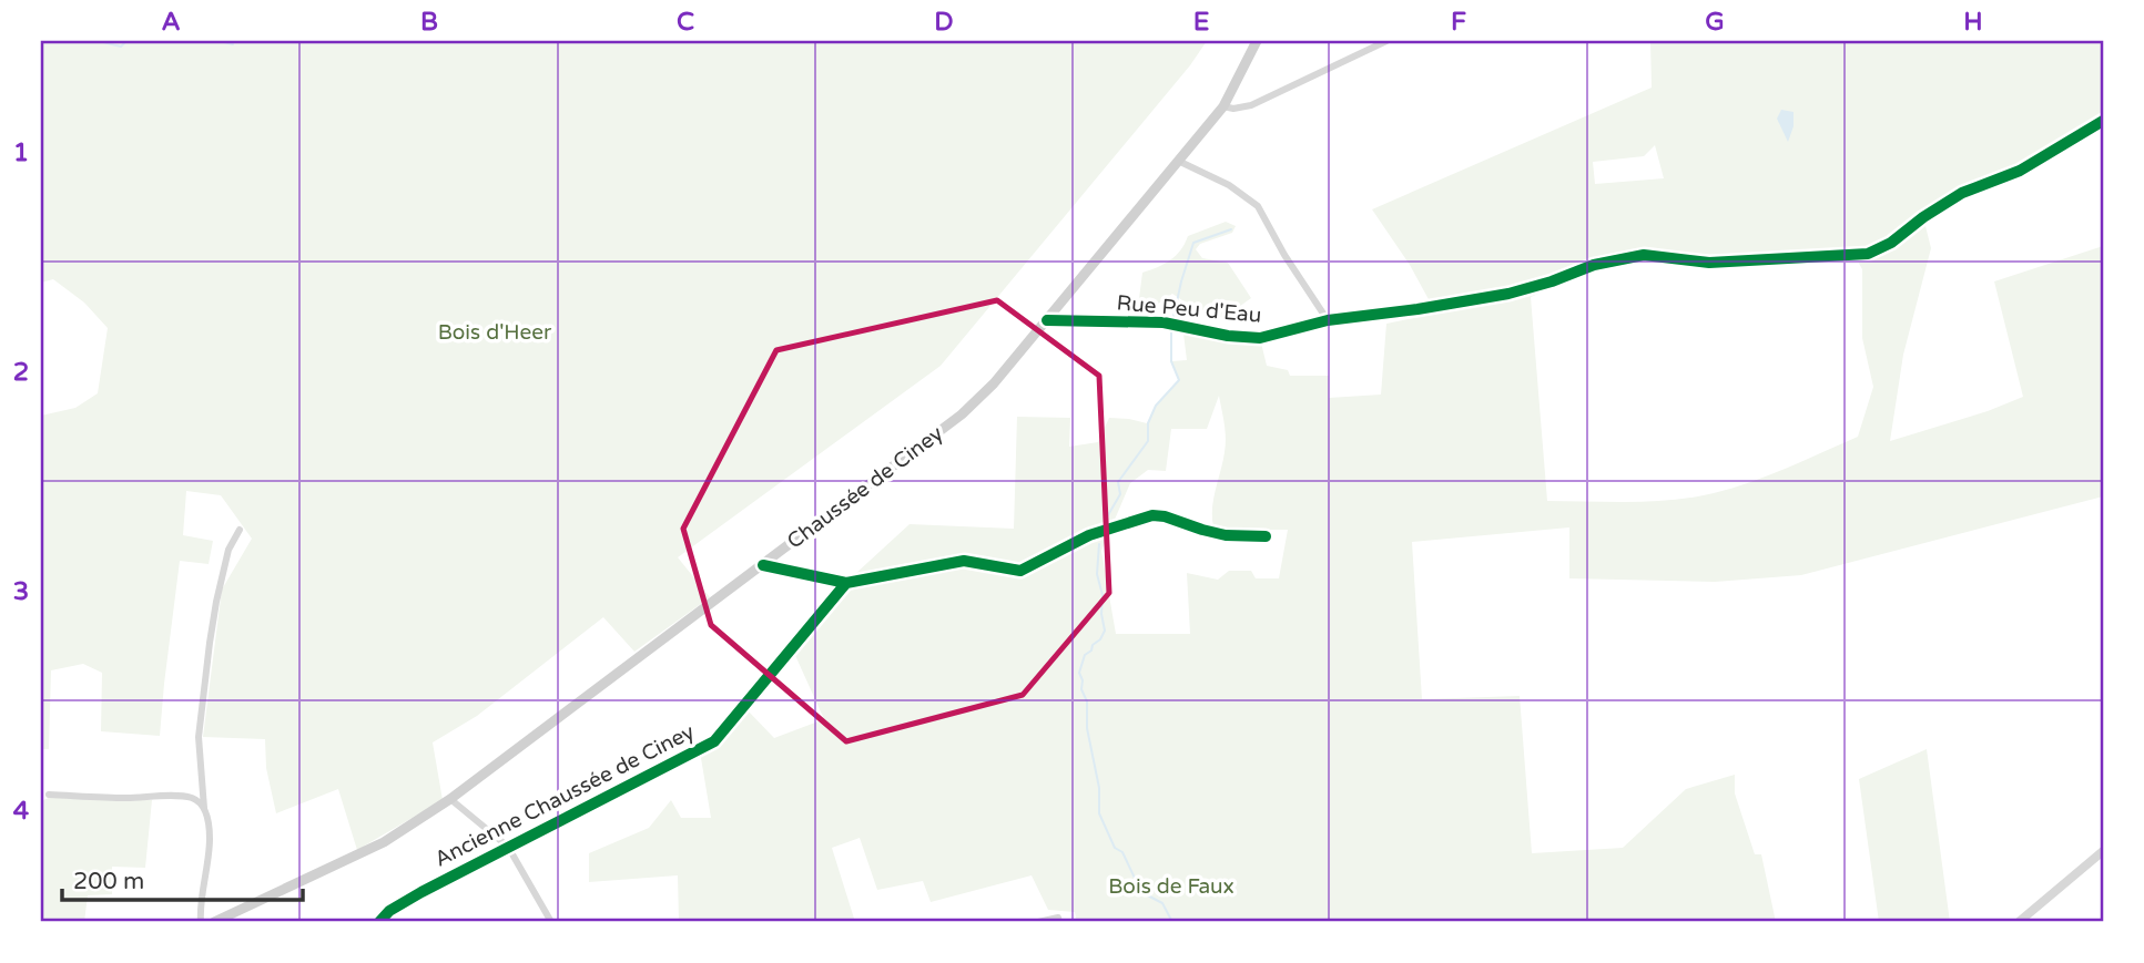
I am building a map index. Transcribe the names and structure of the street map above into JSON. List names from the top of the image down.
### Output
{
  "streets": {
    "main road": ["Chaussée de Ciney"],
    "street": ["Rue Peu d'Eau", "Ancienne Chaussée de Ciney"]
  },
  "crossings": [
    ["Rue Peu d'Eau", "Chaussée de Ciney"]
  ],
  "parks": ["Bois d'Heer", "Bois de Faux"],
  "scale_bar": "200 m",
  "grid": {
    "columns": [
      "A",
      "B",
      "C",
      "D",
      "E",
      "F",
      "G",
      "H"
    ],
    "rows": [
      "1",
      "2",
      "3",
      "4"
    ]
  }
}
